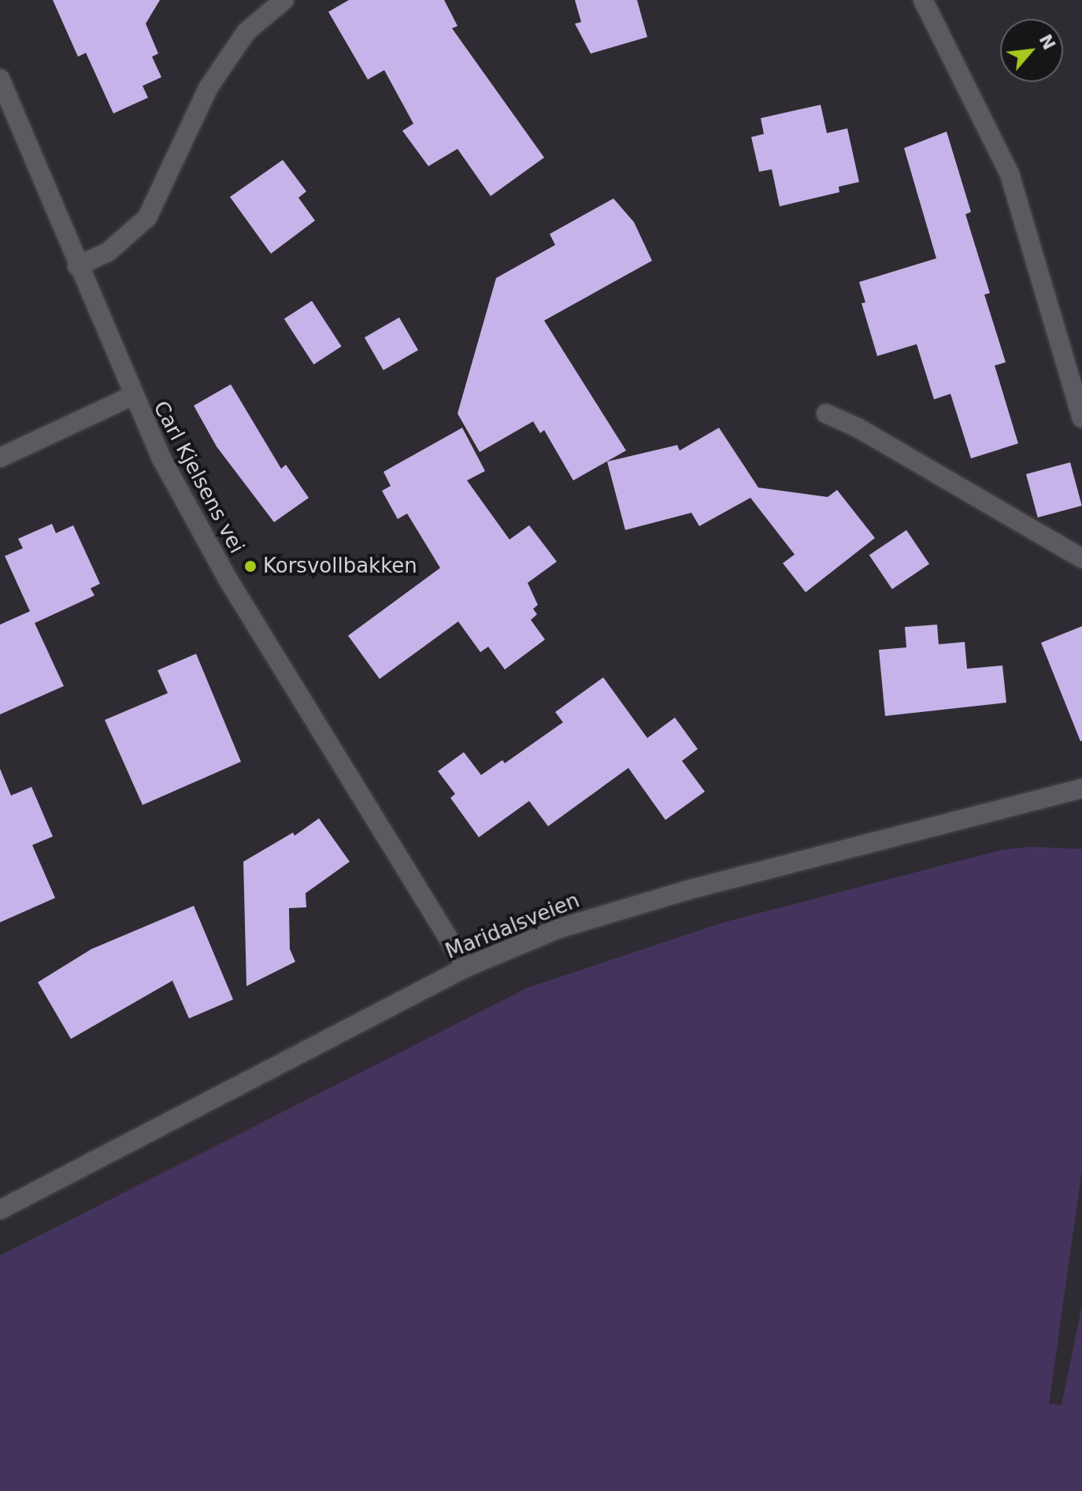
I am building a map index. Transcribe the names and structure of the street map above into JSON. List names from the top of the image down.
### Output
{
  "streets": {
    "main road": ["Carl Kjelsens vei", "Maridalsveien"]
  },
  "crossings": [
    ["Carl Kjelsens vei", "Maridalsveien"]
  ],
  "places": ["Korsvollbakken"],
  "north": "top right"
}
